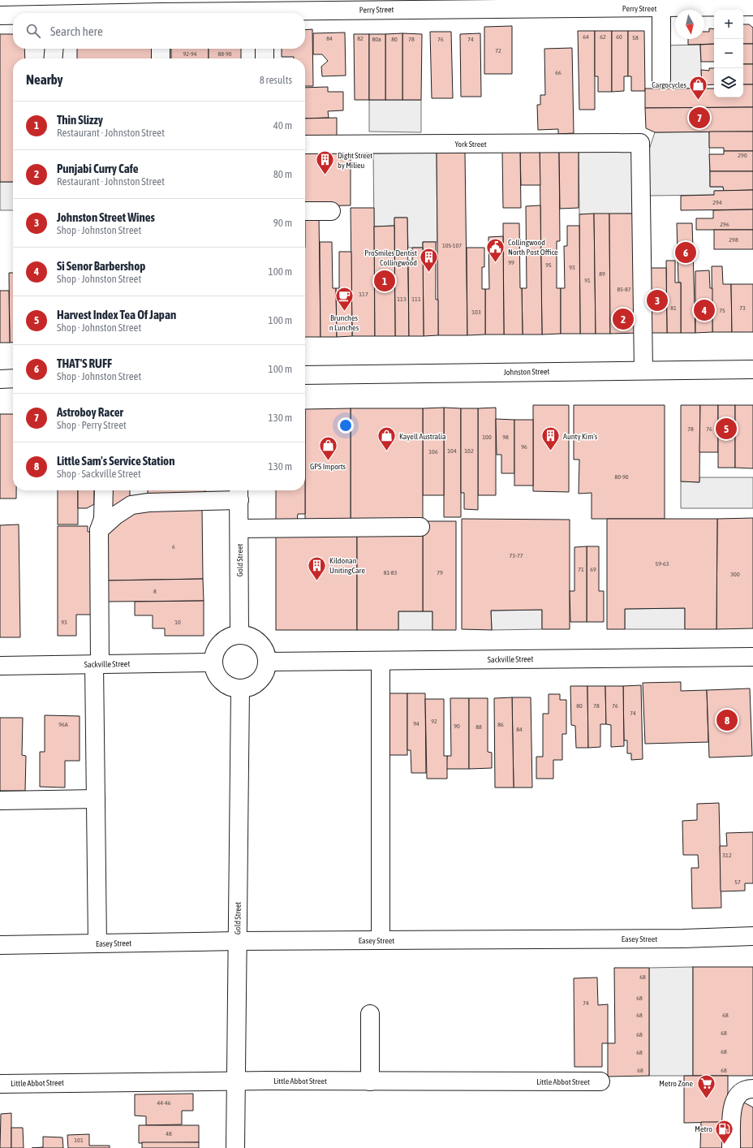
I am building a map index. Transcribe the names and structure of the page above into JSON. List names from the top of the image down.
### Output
{
  "streets": {
    "street": [
      "Perry Street",
      "York Street",
      "Johnston Street",
      "Gold Street",
      "Sackville Street",
      "Easey Street",
      "Little Abbot Street"
    ]
  },
  "crossings": [
    ["York Street", "Johnston Street"],
    ["Gold Street", "Sackville Street"],
    ["Gold Street", "Easey Street"],
    ["Gold Street", "Little Abbot Street"]
  ],
  "places": {
    "shop": ["Cargocycles", "Kayell Australia", "GPS Imports"],
    "building": [
      "Dight Street by Milieu",
      "ProSmiles Dentist Collingwood",
      "Aunty Kim's",
      "Kildonan UnitingCare"
    ],
    "public building": ["Collingwood North Post Office"],
    "cafe": ["Brunches n Lunches"],
    "supermarket": ["Metro Zone"],
    "fuel station": ["Metro"]
  },
  "house_numbers": [
    "64",
    "62",
    "60",
    "58",
    "84",
    "82",
    "80a",
    "80",
    "78",
    "76",
    "74",
    "72",
    "92-94",
    "88-90",
    "66",
    "290",
    "294",
    "296",
    "298",
    "105-107",
    "99",
    "95",
    "93",
    "89",
    "91",
    "85-87",
    "117",
    "113",
    "111",
    "81",
    "73",
    "75",
    "103",
    "78",
    "76",
    "100",
    "98",
    "96",
    "104",
    "102",
    "106",
    "80-90",
    "6",
    "73-77",
    "59-63",
    "71",
    "69",
    "81-83",
    "79",
    "300",
    "8",
    "93",
    "10",
    "80",
    "78",
    "76",
    "74",
    "92",
    "94",
    "96A",
    "86",
    "90",
    "88",
    "84",
    "312",
    "57",
    "68",
    "68",
    "74",
    "68",
    "68",
    "68",
    "68",
    "68",
    "68",
    "68",
    "68",
    "44-46",
    "48",
    "101"
  ],
  "north": "bottom",
  "page": {
    "map_buttons": ["+", "−"],
    "search": "Search here",
    "heading": ["Nearby", "8 results"],
    "list": [
      {
        "mark": "1",
        "name": "Thin Slizzy",
        "note": "Restaurant · Johnston Street",
        "value": "40 m"
      },
      {
        "mark": "2",
        "name": "Punjabi Curry Cafe",
        "note": "Restaurant · Johnston Street",
        "value": "80 m"
      },
      {
        "mark": "3",
        "name": "Johnston Street Wines",
        "note": "Shop · Johnston Street",
        "value": "90 m"
      },
      {
        "mark": "4",
        "name": "Si Senor Barbershop",
        "note": "Shop · Johnston Street",
        "value": "100 m"
      },
      {
        "mark": "5",
        "name": "Harvest Index Tea Of Japan",
        "note": "Shop · Johnston Street",
        "value": "100 m"
      },
      {
        "mark": "6",
        "name": "THAT'S RUFF",
        "note": "Shop · Johnston Street",
        "value": "100 m"
      },
      {
        "mark": "7",
        "name": "Astroboy Racer",
        "note": "Shop · Perry Street",
        "value": "130 m"
      },
      {
        "mark": "8",
        "name": "Little Sam's Service Station",
        "note": "Shop · Sackville Street",
        "value": "130 m"
      }
    ],
    "pins": [
      "7",
      "6",
      "1",
      "3",
      "4",
      "2",
      "5",
      "8"
    ]
  }
}
